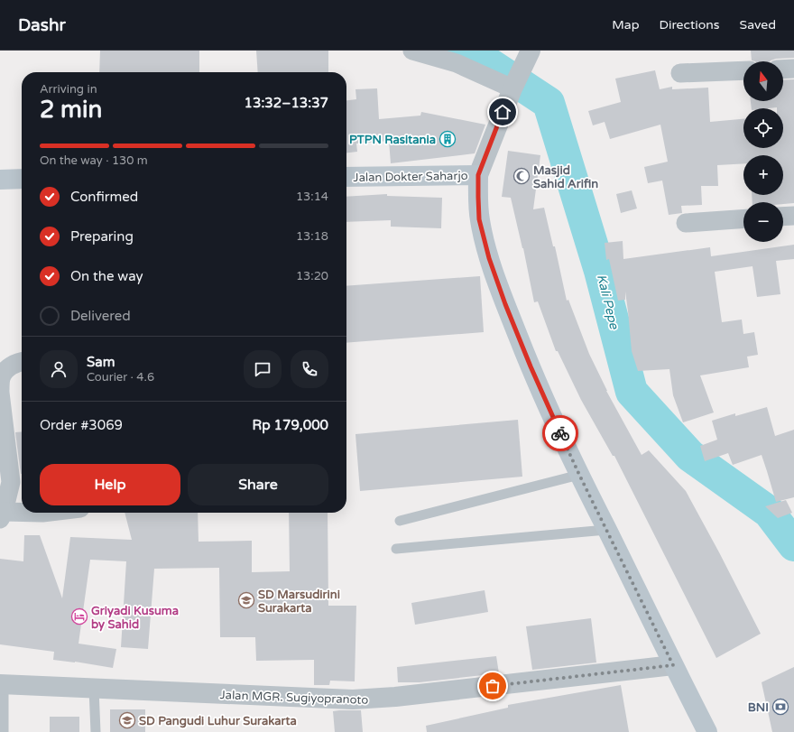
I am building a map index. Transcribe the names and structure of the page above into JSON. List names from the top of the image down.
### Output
{
  "streets": {
    "main road": ["Jalan Dokter Saharjo"],
    "street": ["Jalan MGR. Sugiyopranoto"]
  },
  "water": ["Kali Pepe"],
  "places": {
    "building": ["PTPN Rasitania"],
    "mosque": ["Masjid Sahid Arifin"],
    "school or university": ["SD Marsudirini Surakarta", "SD Pangudi Luhur Surakarta"],
    "hotel": ["Griyadi Kusuma by Sahid"],
    "bank": ["BNI"]
  },
  "north": "top",
  "page": {
    "header": "Dashr",
    "nav": ["Map", "Directions", "Saved"],
    "map_buttons": ["+", "−"],
    "heading": ["2 min", "Arriving in", "13:32–13:37"],
    "panel": [
      "Sam",
      "Courier · 4.6",
      "Order #3069",
      "Rp 179,000"
    ],
    "bar": "On the way · 130 m",
    "list": [
      ["Confirmed", "13:14"],
      ["Preparing", "13:18"],
      ["On the way", "13:20"],
      "Delivered"
    ],
    "buttons": ["Help", "Share"]
  }
}
